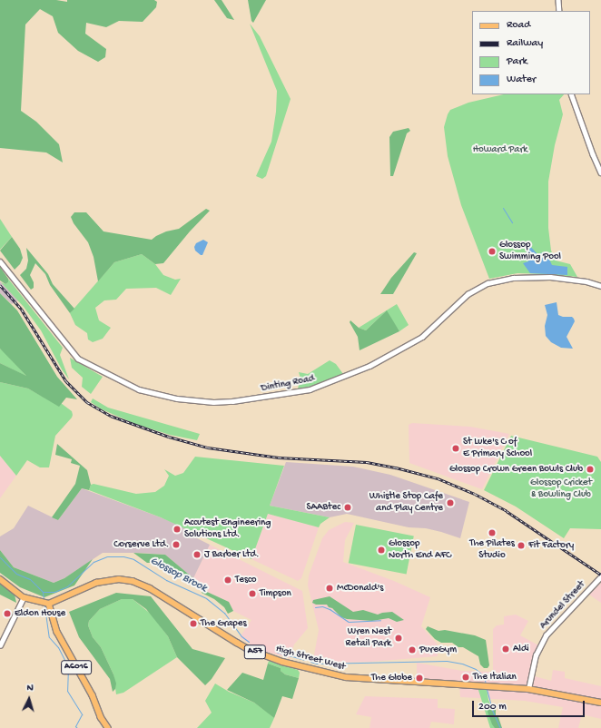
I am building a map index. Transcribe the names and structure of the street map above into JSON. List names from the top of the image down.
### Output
{
  "streets": {
    "main road": ["A57", "High Street West", "A6016"],
    "street": ["Dinting Road", "Arundel Street"]
  },
  "crossings": [
    ["Arundel Street", "A57"],
    ["Arundel Street", "High Street West"],
    ["A57", "High Street West"],
    ["High Street West", "A6016"]
  ],
  "water": ["Glossop Brook"],
  "parks": ["Howard Park", "Glossop Cricket & Bowling Club"],
  "places": [
    "Glossop Swimming Pool",
    "St Luke's C of E Primary School",
    "Glossop Crown Green Bowls Club",
    "Whistle Stop Cafe and Play Centre",
    "SAABtec",
    "Accutest Engineering Solutions Ltd.",
    "The Pilates Studio",
    "Corserve Ltd.",
    "Fit Factory",
    "Glossop North End AFC",
    "J Barber Ltd.",
    "Tesco",
    "McDonald's",
    "Timpson",
    "Eldon House",
    "The Grapes",
    "Wren Nest Retail Park",
    "Aldi",
    "PureGym",
    "The Italian",
    "The Globe"
  ],
  "legend": [
    "Road",
    "Railway",
    "Park",
    "Water"
  ],
  "scale_bar": "200 m",
  "north": "top"
}
